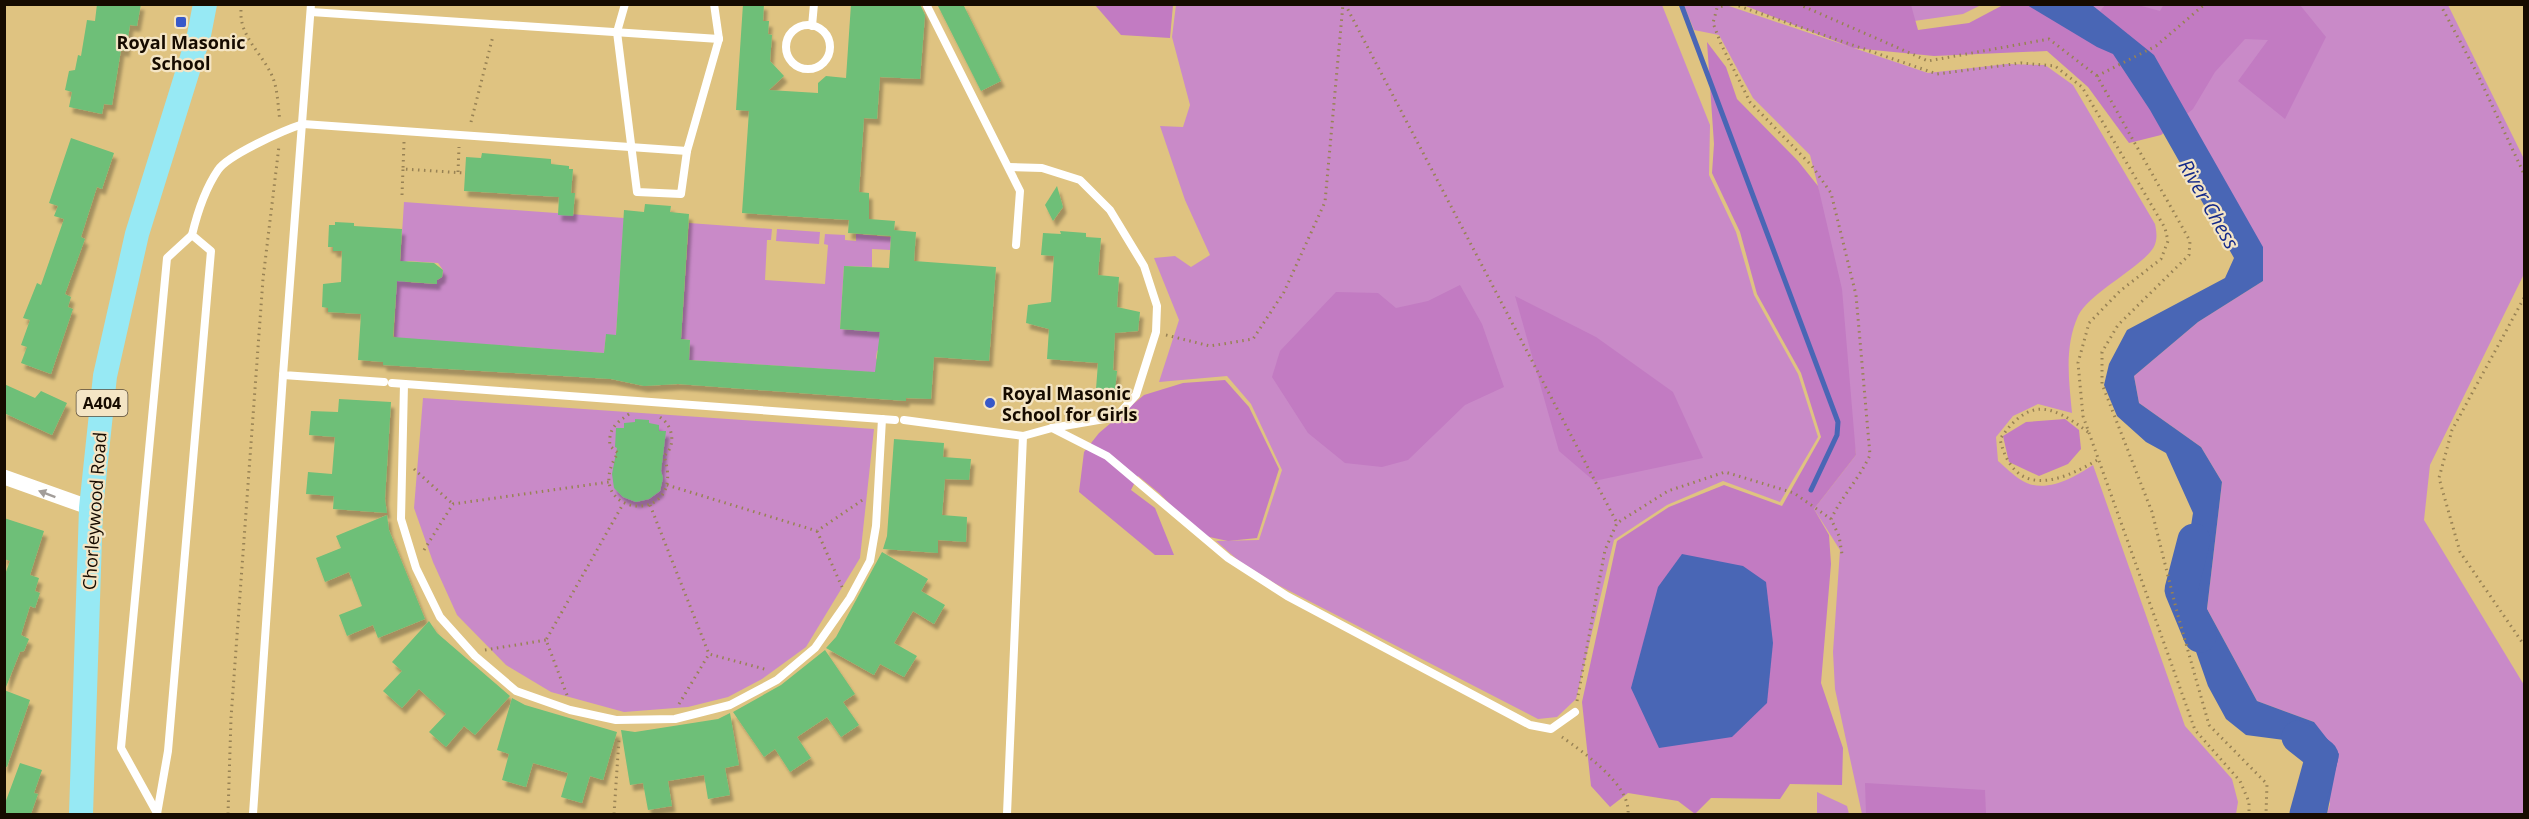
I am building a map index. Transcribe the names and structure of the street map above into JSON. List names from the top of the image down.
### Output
{
  "streets": {
    "main road": ["A404", "Chorleywood Road"]
  },
  "water": ["River Chess"],
  "places": {
    "transit": ["Royal Masonic School"],
    "other": ["Royal Masonic School for Girls"]
  }
}
